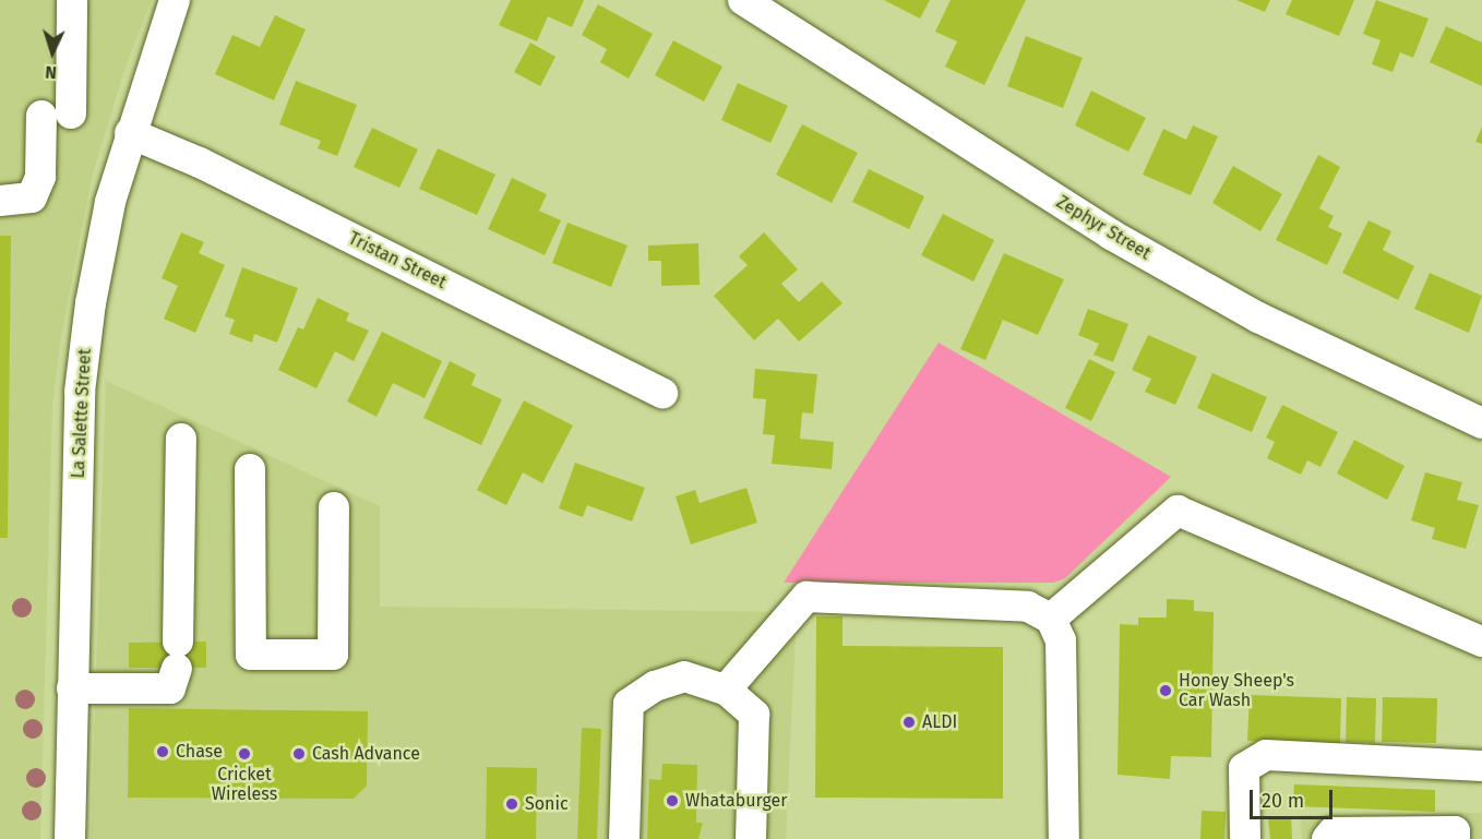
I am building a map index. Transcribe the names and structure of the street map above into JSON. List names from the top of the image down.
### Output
{
  "streets": {
    "street": ["Zephyr Street", "Tristan Street", "La Salette Street"]
  },
  "crossings": [
    ["Tristan Street", "La Salette Street"]
  ],
  "places": [
    "Honey Sheep's Car Wash",
    "ALDI",
    "Chase",
    "Cricket Wireless",
    "Cash Advance",
    "Whataburger",
    "Sonic"
  ],
  "scale_bar": "20 m",
  "north": "bottom"
}
